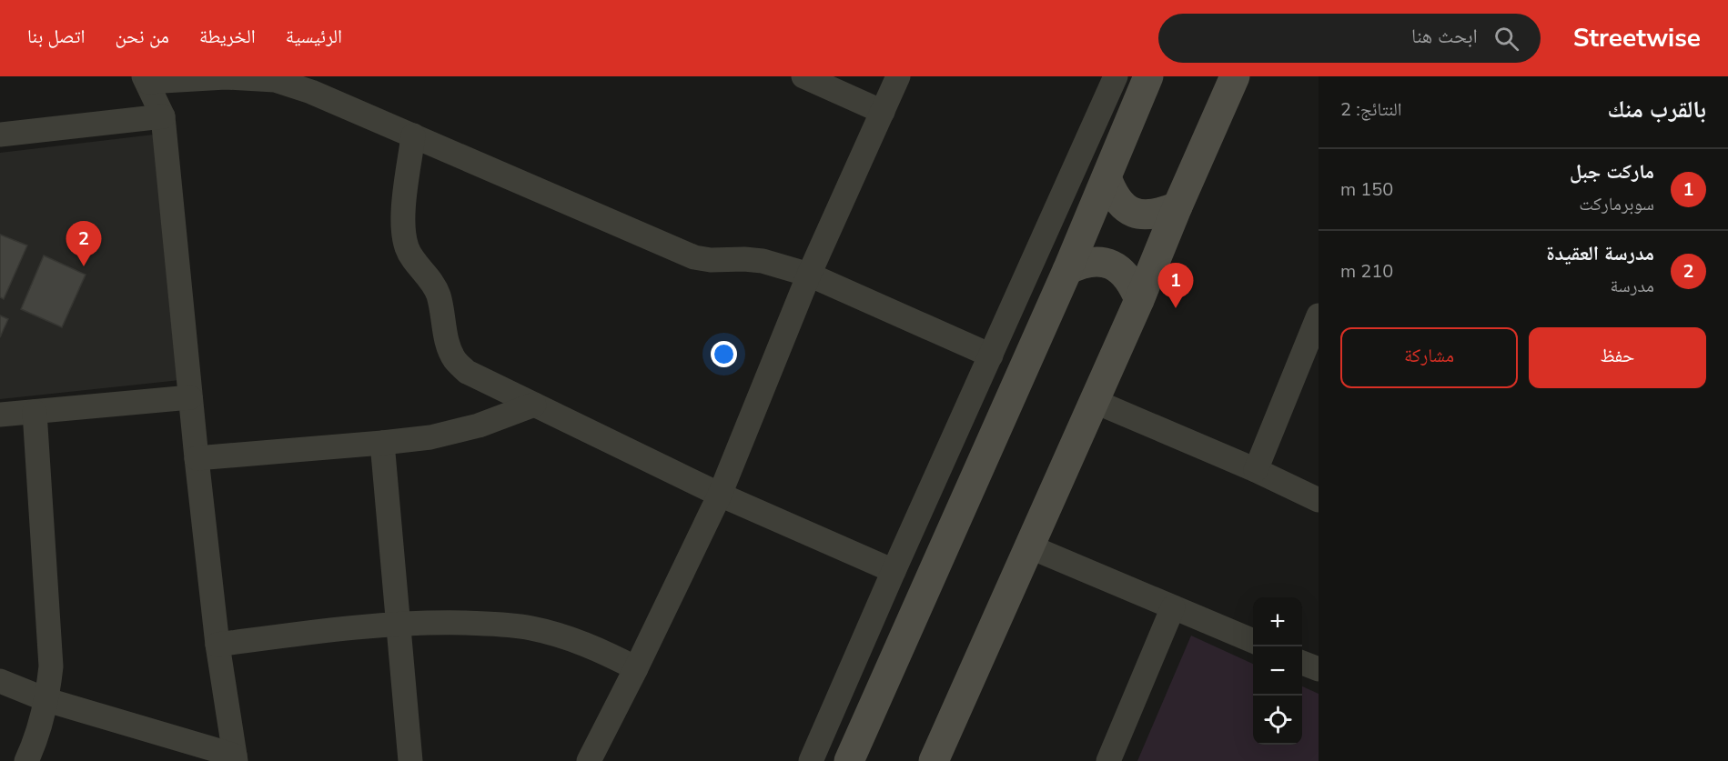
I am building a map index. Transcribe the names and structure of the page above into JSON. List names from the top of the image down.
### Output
{
  "page": {
    "header": "Streetwise",
    "search": "ابحث هنا",
    "nav": [
      "الرئيسية",
      "الخريطة",
      "من نحن",
      "اتصل بنا"
    ],
    "heading": ["بالقرب منك", "النتائج: 2"],
    "list": [
      {
        "mark": "1",
        "name": "ماركت جبل",
        "note": "سوبرماركت",
        "value": "150 m"
      },
      {
        "mark": "2",
        "name": "مدرسة العقيدة",
        "note": "مدرسة",
        "value": "210 m"
      }
    ],
    "pins": ["2", "1"],
    "buttons": ["حفظ", "مشاركة"],
    "map_buttons": ["+", "−"]
  }
}
